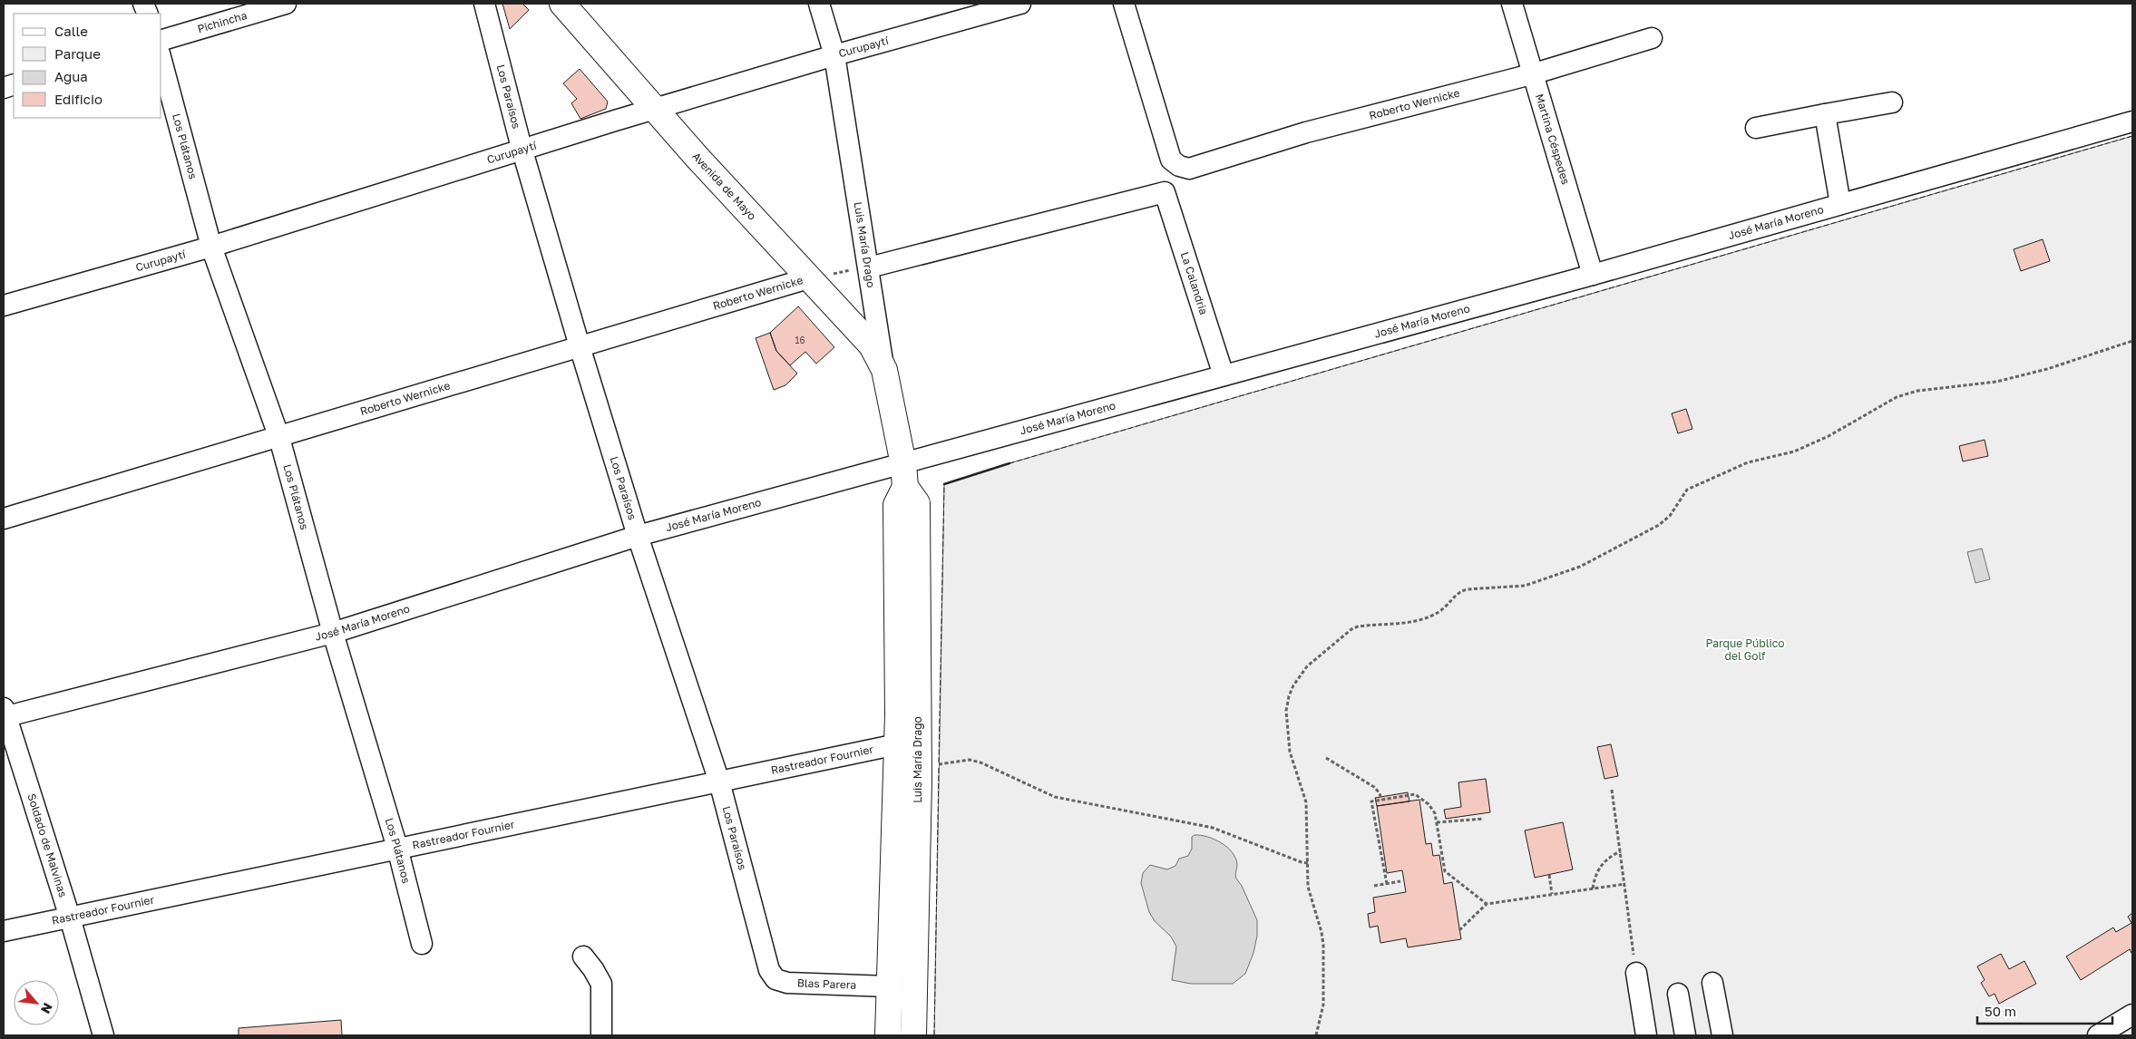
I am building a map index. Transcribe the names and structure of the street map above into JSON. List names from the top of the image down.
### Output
{
  "streets": {
    "main road": ["Avenida de Mayo", "Luis María Drago"],
    "street": [
      "Pichincha",
      "Curupaytí",
      "Los Paraísos",
      "Roberto Wernicke",
      "Martina Céspedes",
      "Los Plátanos",
      "José María Moreno",
      "La Calandria",
      "Rastreador Fournier",
      "Soldado de Malvinas",
      "Blas Parera"
    ]
  },
  "crossings": [
    ["Curupaytí", "Los Paraísos"],
    ["Curupaytí", "Los Plátanos"],
    ["Curupaytí", "Avenida de Mayo"],
    ["Curupaytí", "Luis María Drago"],
    ["Los Paraísos", "Roberto Wernicke"],
    ["Los Paraísos", "José María Moreno"],
    ["Los Paraísos", "Rastreador Fournier"],
    ["Los Paraísos", "Blas Parera"],
    ["Roberto Wernicke", "Martina Céspedes"],
    ["Roberto Wernicke", "Los Plátanos"],
    ["Roberto Wernicke", "Avenida de Mayo"],
    ["Martina Céspedes", "José María Moreno"],
    ["Los Plátanos", "José María Moreno"],
    ["Los Plátanos", "Rastreador Fournier"],
    ["Avenida de Mayo", "Luis María Drago"],
    ["José María Moreno", "Luis María Drago"],
    ["José María Moreno", "La Calandria"],
    ["José María Moreno", "Soldado de Malvinas"],
    ["Luis María Drago", "La Calandria"],
    ["Luis María Drago", "Rastreador Fournier"],
    ["Luis María Drago", "Blas Parera"],
    ["Rastreador Fournier", "Soldado de Malvinas"]
  ],
  "parks": ["Parque Público del Golf"],
  "house_numbers": ["16"],
  "legend": [
    "Calle",
    "Parque",
    "Agua",
    "Edificio"
  ],
  "scale_bar": "50 m",
  "north": "bottom right"
}
